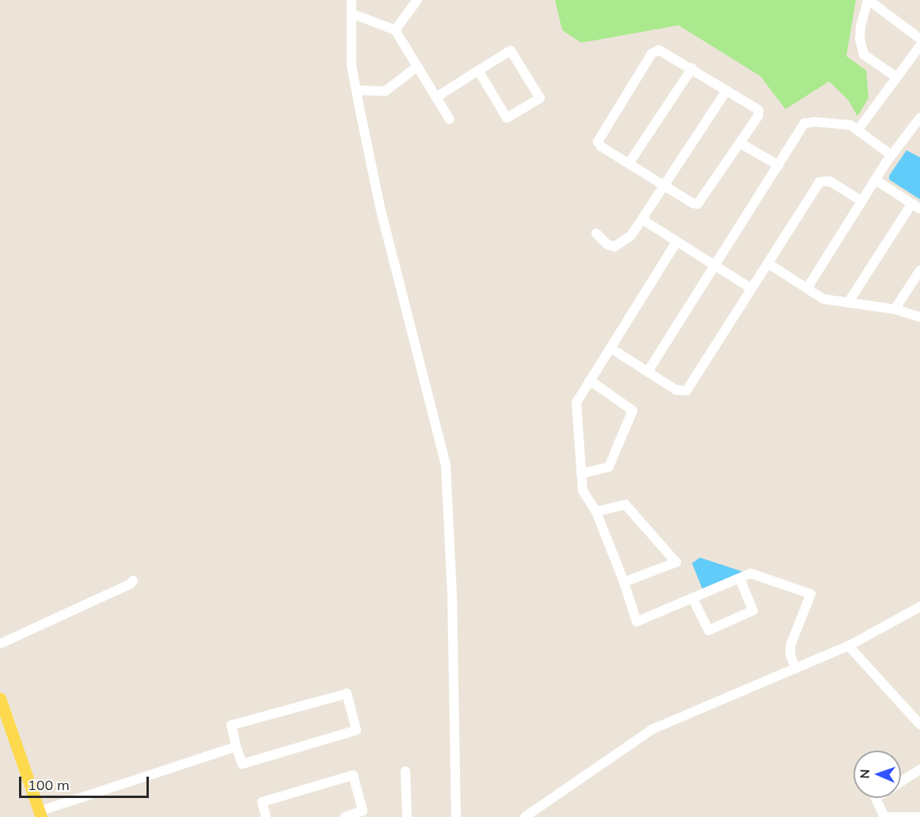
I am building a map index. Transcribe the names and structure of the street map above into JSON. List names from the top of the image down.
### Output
{
  "scale_bar": "100 m",
  "north": "left"
}
